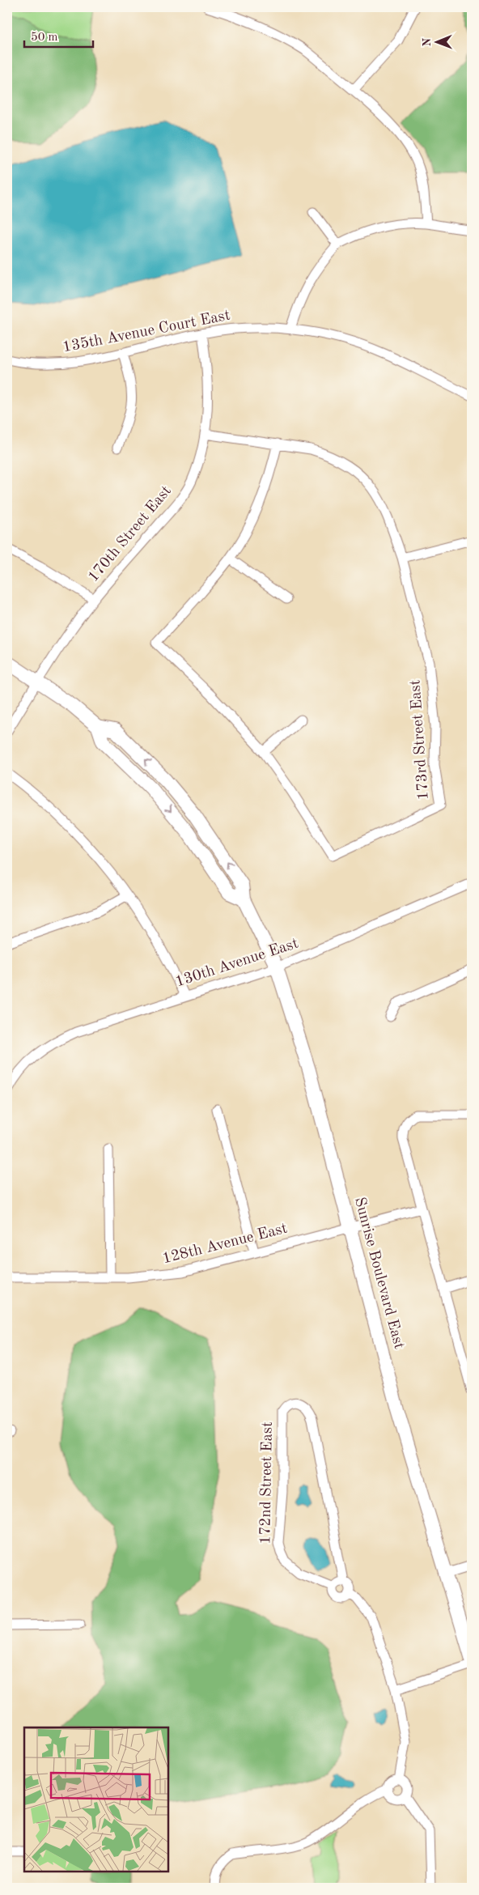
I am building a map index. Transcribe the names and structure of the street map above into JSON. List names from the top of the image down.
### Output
{
  "streets": {
    "street": [
      "135th Avenue Court East",
      "170th Street East",
      "173rd Street East",
      "130th Avenue East",
      "128th Avenue East",
      "Sunrise Boulevard East",
      "172nd Street East"
    ]
  },
  "crossings": [
    ["135th Avenue Court East", "170th Street East"],
    ["170th Street East", "Sunrise Boulevard East"],
    ["130th Avenue East", "Sunrise Boulevard East"],
    ["128th Avenue East", "Sunrise Boulevard East"]
  ],
  "scale_bar": "50 m",
  "north": "left"
}
